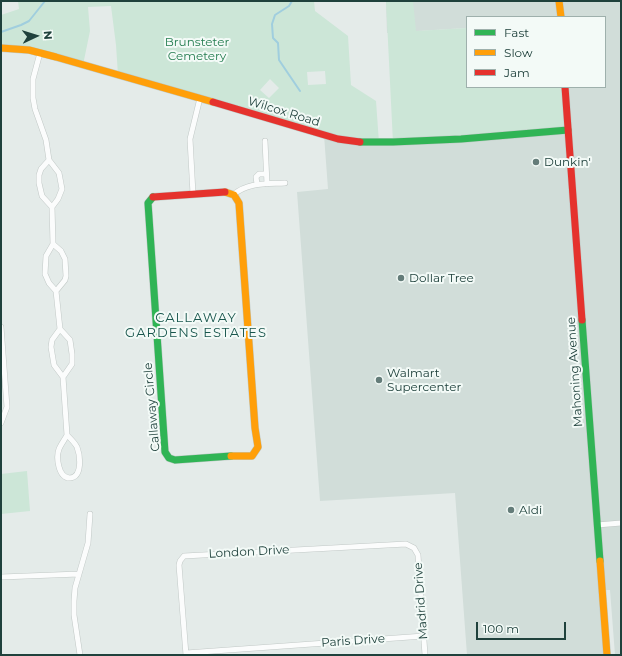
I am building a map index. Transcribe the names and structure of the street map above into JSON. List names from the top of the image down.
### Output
{
  "streets": {
    "street": [
      "Wilcox Road",
      "Mahoning Avenue",
      "Callaway Circle",
      "London Drive",
      "Madrid Drive",
      "Paris Drive"
    ]
  },
  "crossings": [
    ["Wilcox Road", "Mahoning Avenue"],
    ["London Drive", "Madrid Drive"],
    ["London Drive", "Paris Drive"],
    ["Madrid Drive", "Paris Drive"]
  ],
  "districts": ["CALLAWAY GARDENS ESTATES"],
  "parks": ["Brunsteter Cemetery"],
  "places": [
    "Dunkin'",
    "Dollar Tree",
    "Walmart Supercenter",
    "Aldi"
  ],
  "legend": ["Fast", "Slow", "Jam"],
  "scale_bar": "100 m",
  "north": "right"
}
